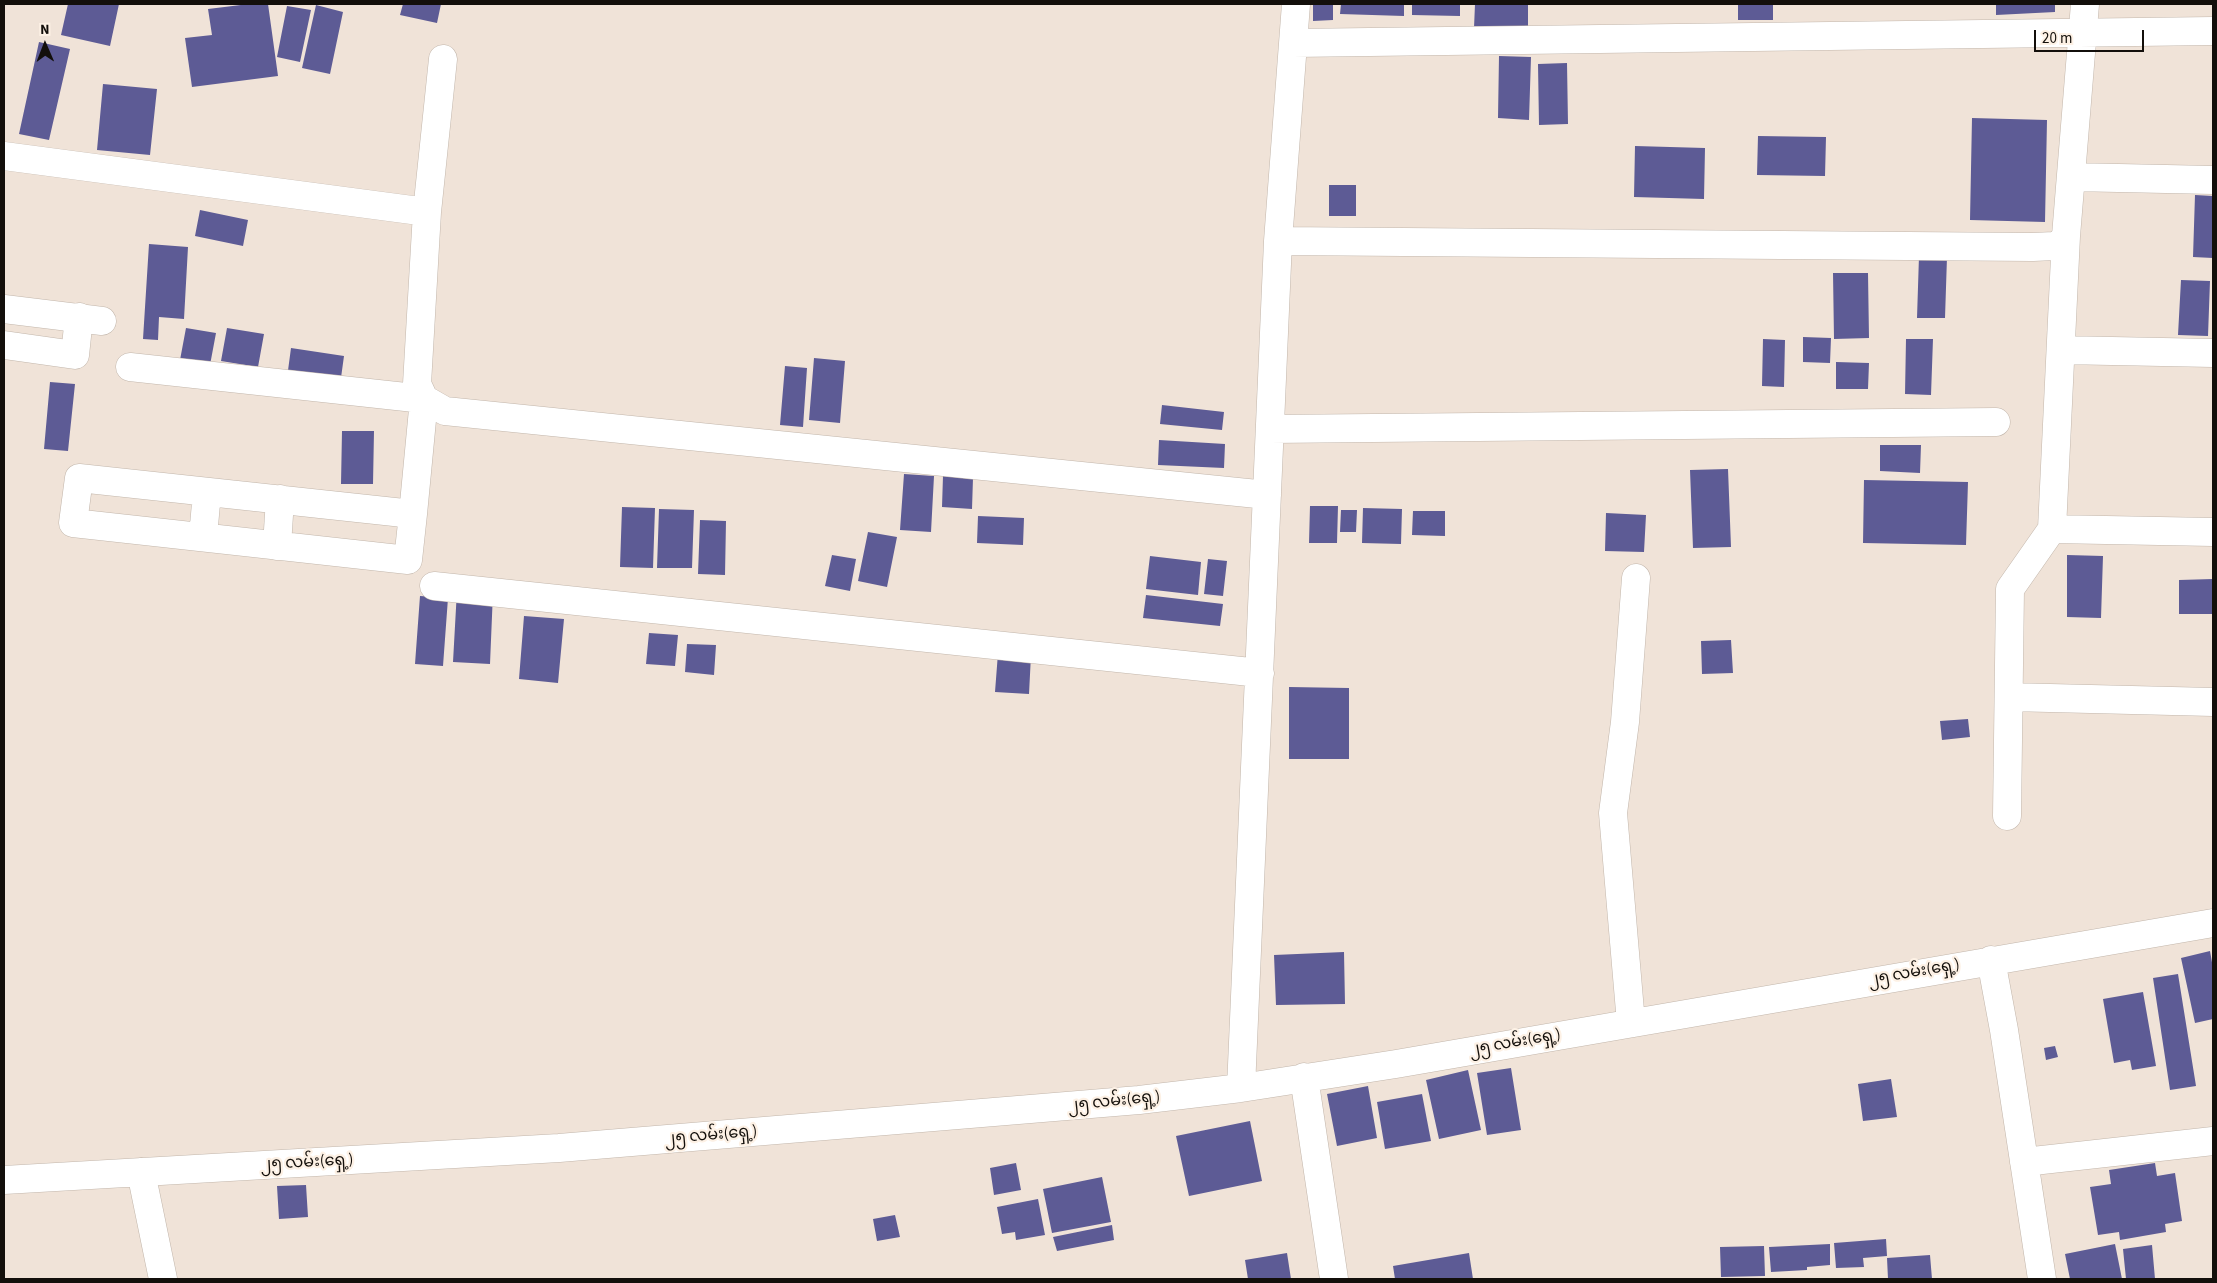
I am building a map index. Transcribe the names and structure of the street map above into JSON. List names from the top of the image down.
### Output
{
  "streets": {
    "street": ["၂၅ လမ်း(ရှေ့)"]
  },
  "scale_bar": "20 m",
  "north": "top"
}
